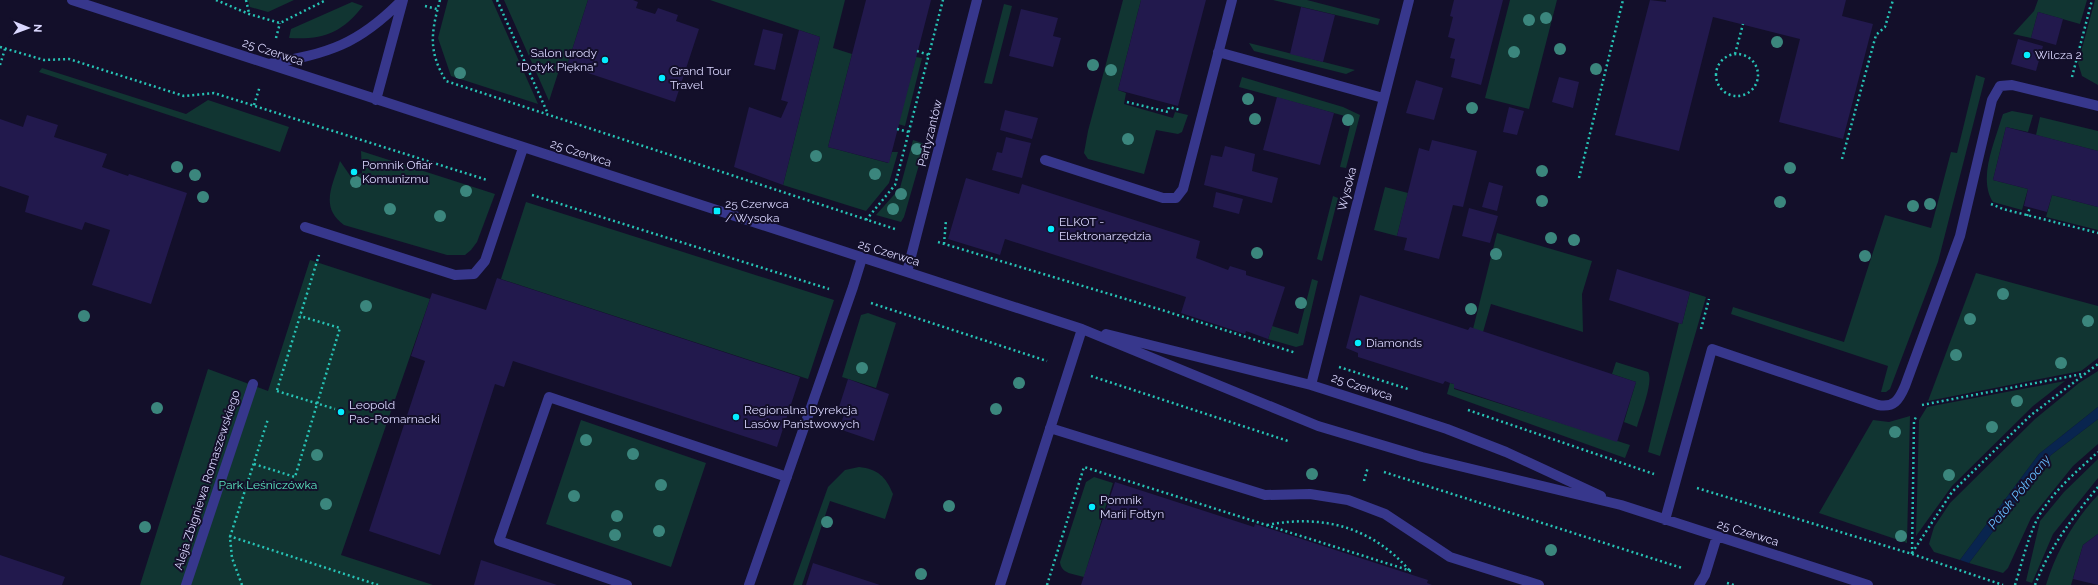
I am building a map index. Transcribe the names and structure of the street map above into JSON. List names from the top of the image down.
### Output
{
  "streets": {
    "street": [
      "25 Czerwca",
      "Partyzantów",
      "Wysoka",
      "Aleja Zbigniewa Romaszewskiego"
    ]
  },
  "crossings": [
    ["25 Czerwca", "Partyzantów"],
    ["25 Czerwca", "Wysoka"]
  ],
  "water": ["Potok Północny"],
  "parks": ["Park Leśniczówka"],
  "places": {
    "other": [
      "Wilcza 2",
      "Salon urody \"Dotyk Piękna\"",
      "Grand Tour Travel",
      "Pomnik Ofiar Komunizmu",
      "ELKOT - Elektronarzędzia",
      "Diamonds",
      "Leopold Pac-Pomarnacki",
      "Regionalna Dyrekcja Lasów Państwowych",
      "Pomnik Marii Fołtyn"
    ],
    "transit": ["25 Czerwca / Wysoka"]
  },
  "north": "right"
}
